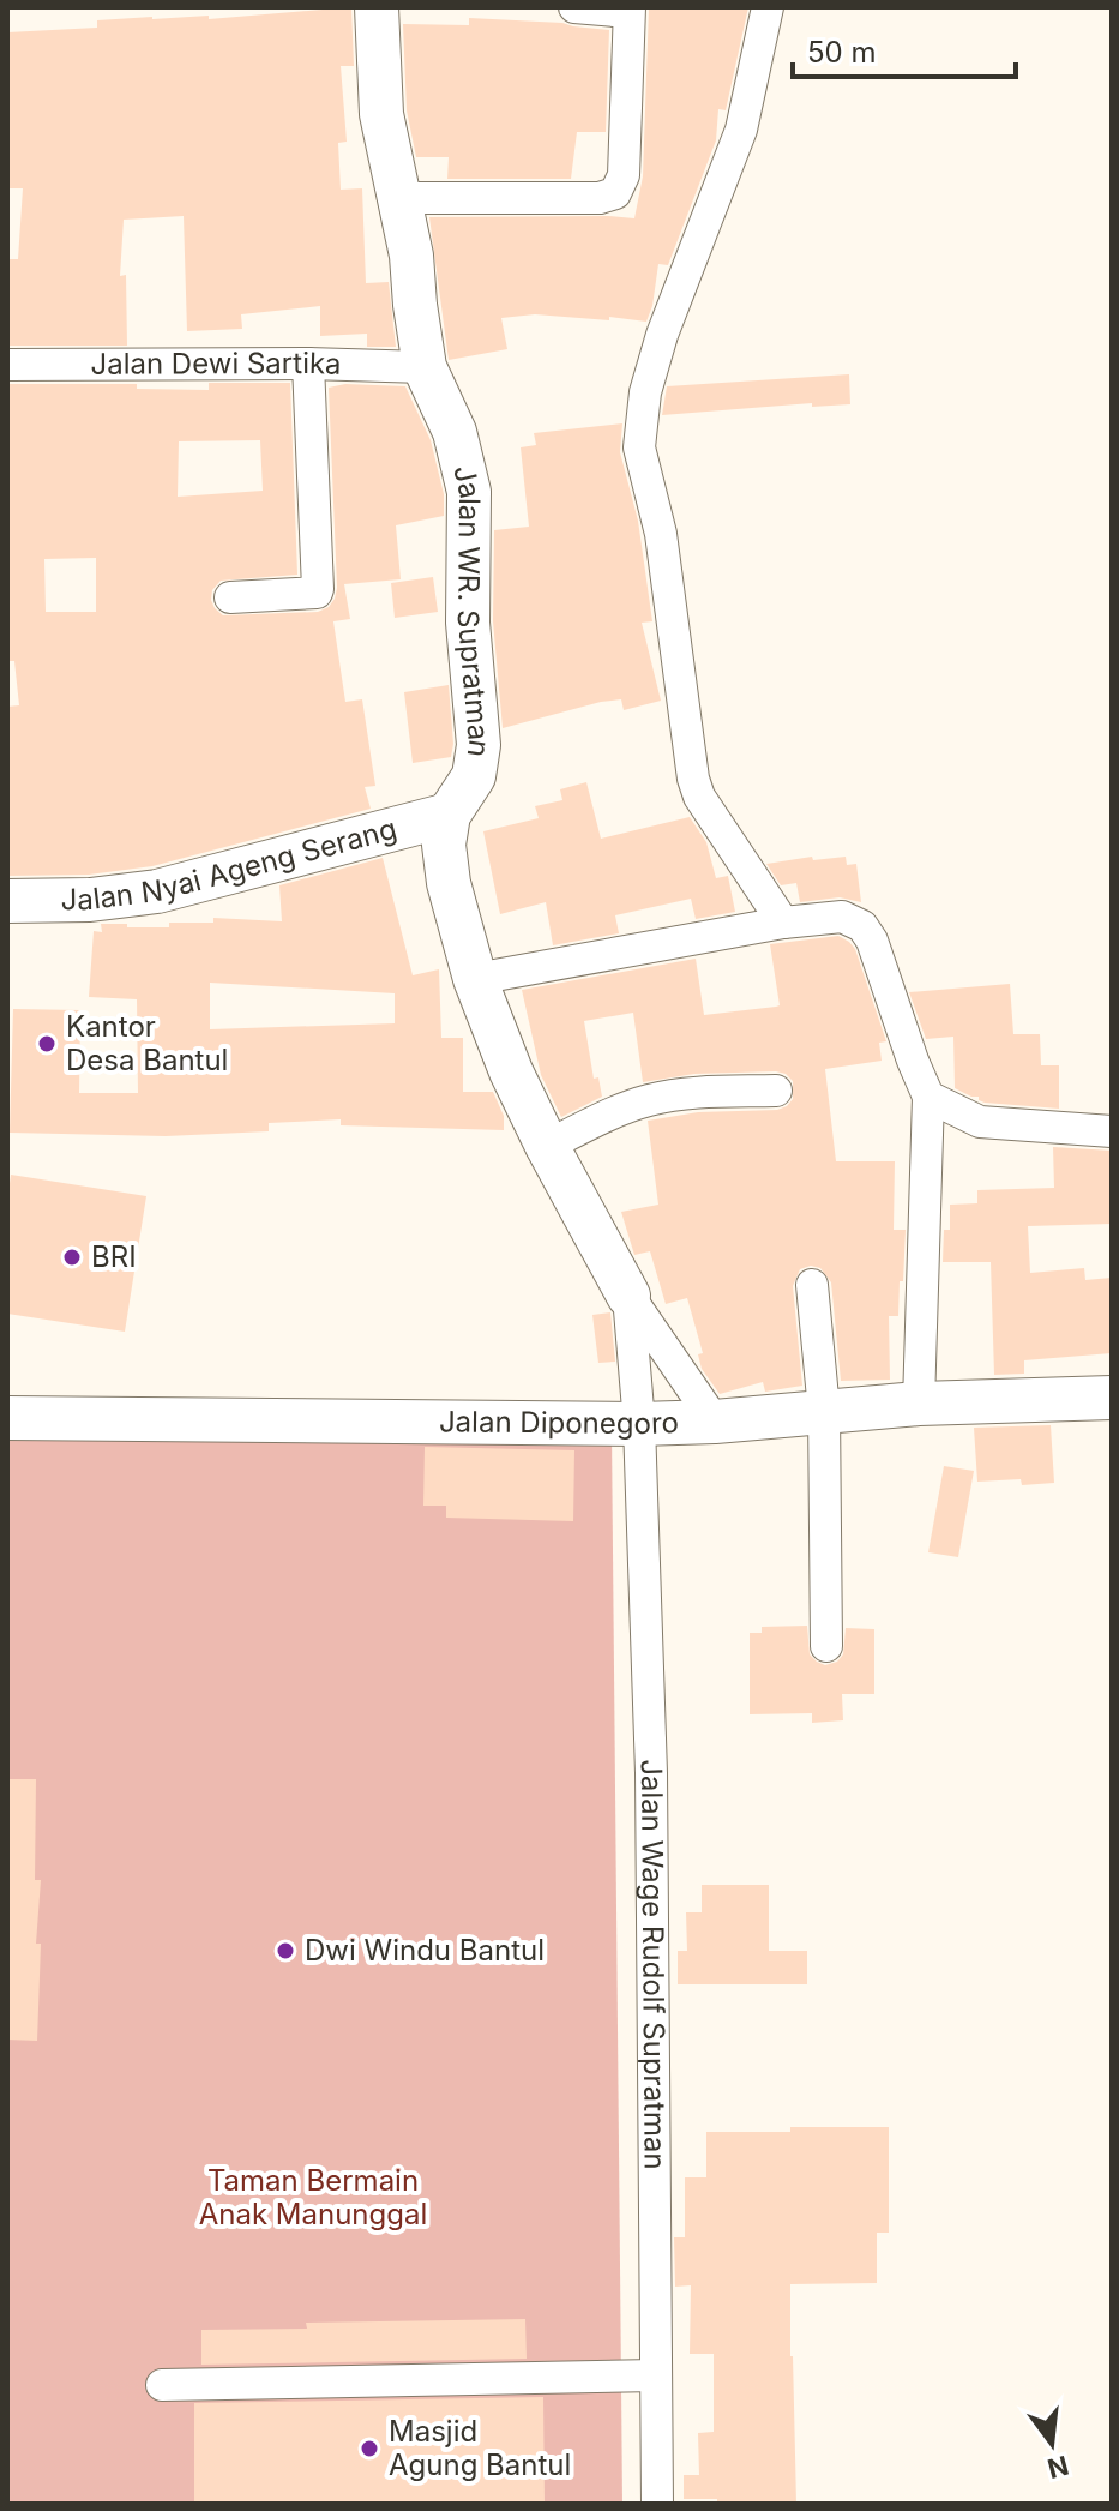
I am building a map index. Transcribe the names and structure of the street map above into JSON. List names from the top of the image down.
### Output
{
  "streets": {
    "street": [
      "Jalan Dewi Sartika",
      "Jalan WR. Supratman",
      "Jalan Nyai Ageng Serang",
      "Jalan Diponegoro",
      "Jalan Wage Rudolf Supratman"
    ]
  },
  "crossings": [
    ["Jalan Dewi Sartika", "Jalan WR. Supratman"],
    ["Jalan WR. Supratman", "Jalan Nyai Ageng Serang"],
    ["Jalan WR. Supratman", "Jalan Diponegoro"],
    ["Jalan WR. Supratman", "Jalan Wage Rudolf Supratman"],
    ["Jalan Diponegoro", "Jalan Wage Rudolf Supratman"]
  ],
  "parks": ["Taman Bermain Anak Manunggal"],
  "places": [
    "Kantor Desa Bantul",
    "BRI",
    "Dwi Windu Bantul",
    "Masjid Agung Bantul"
  ],
  "scale_bar": "50 m",
  "north": "bottom"
}
